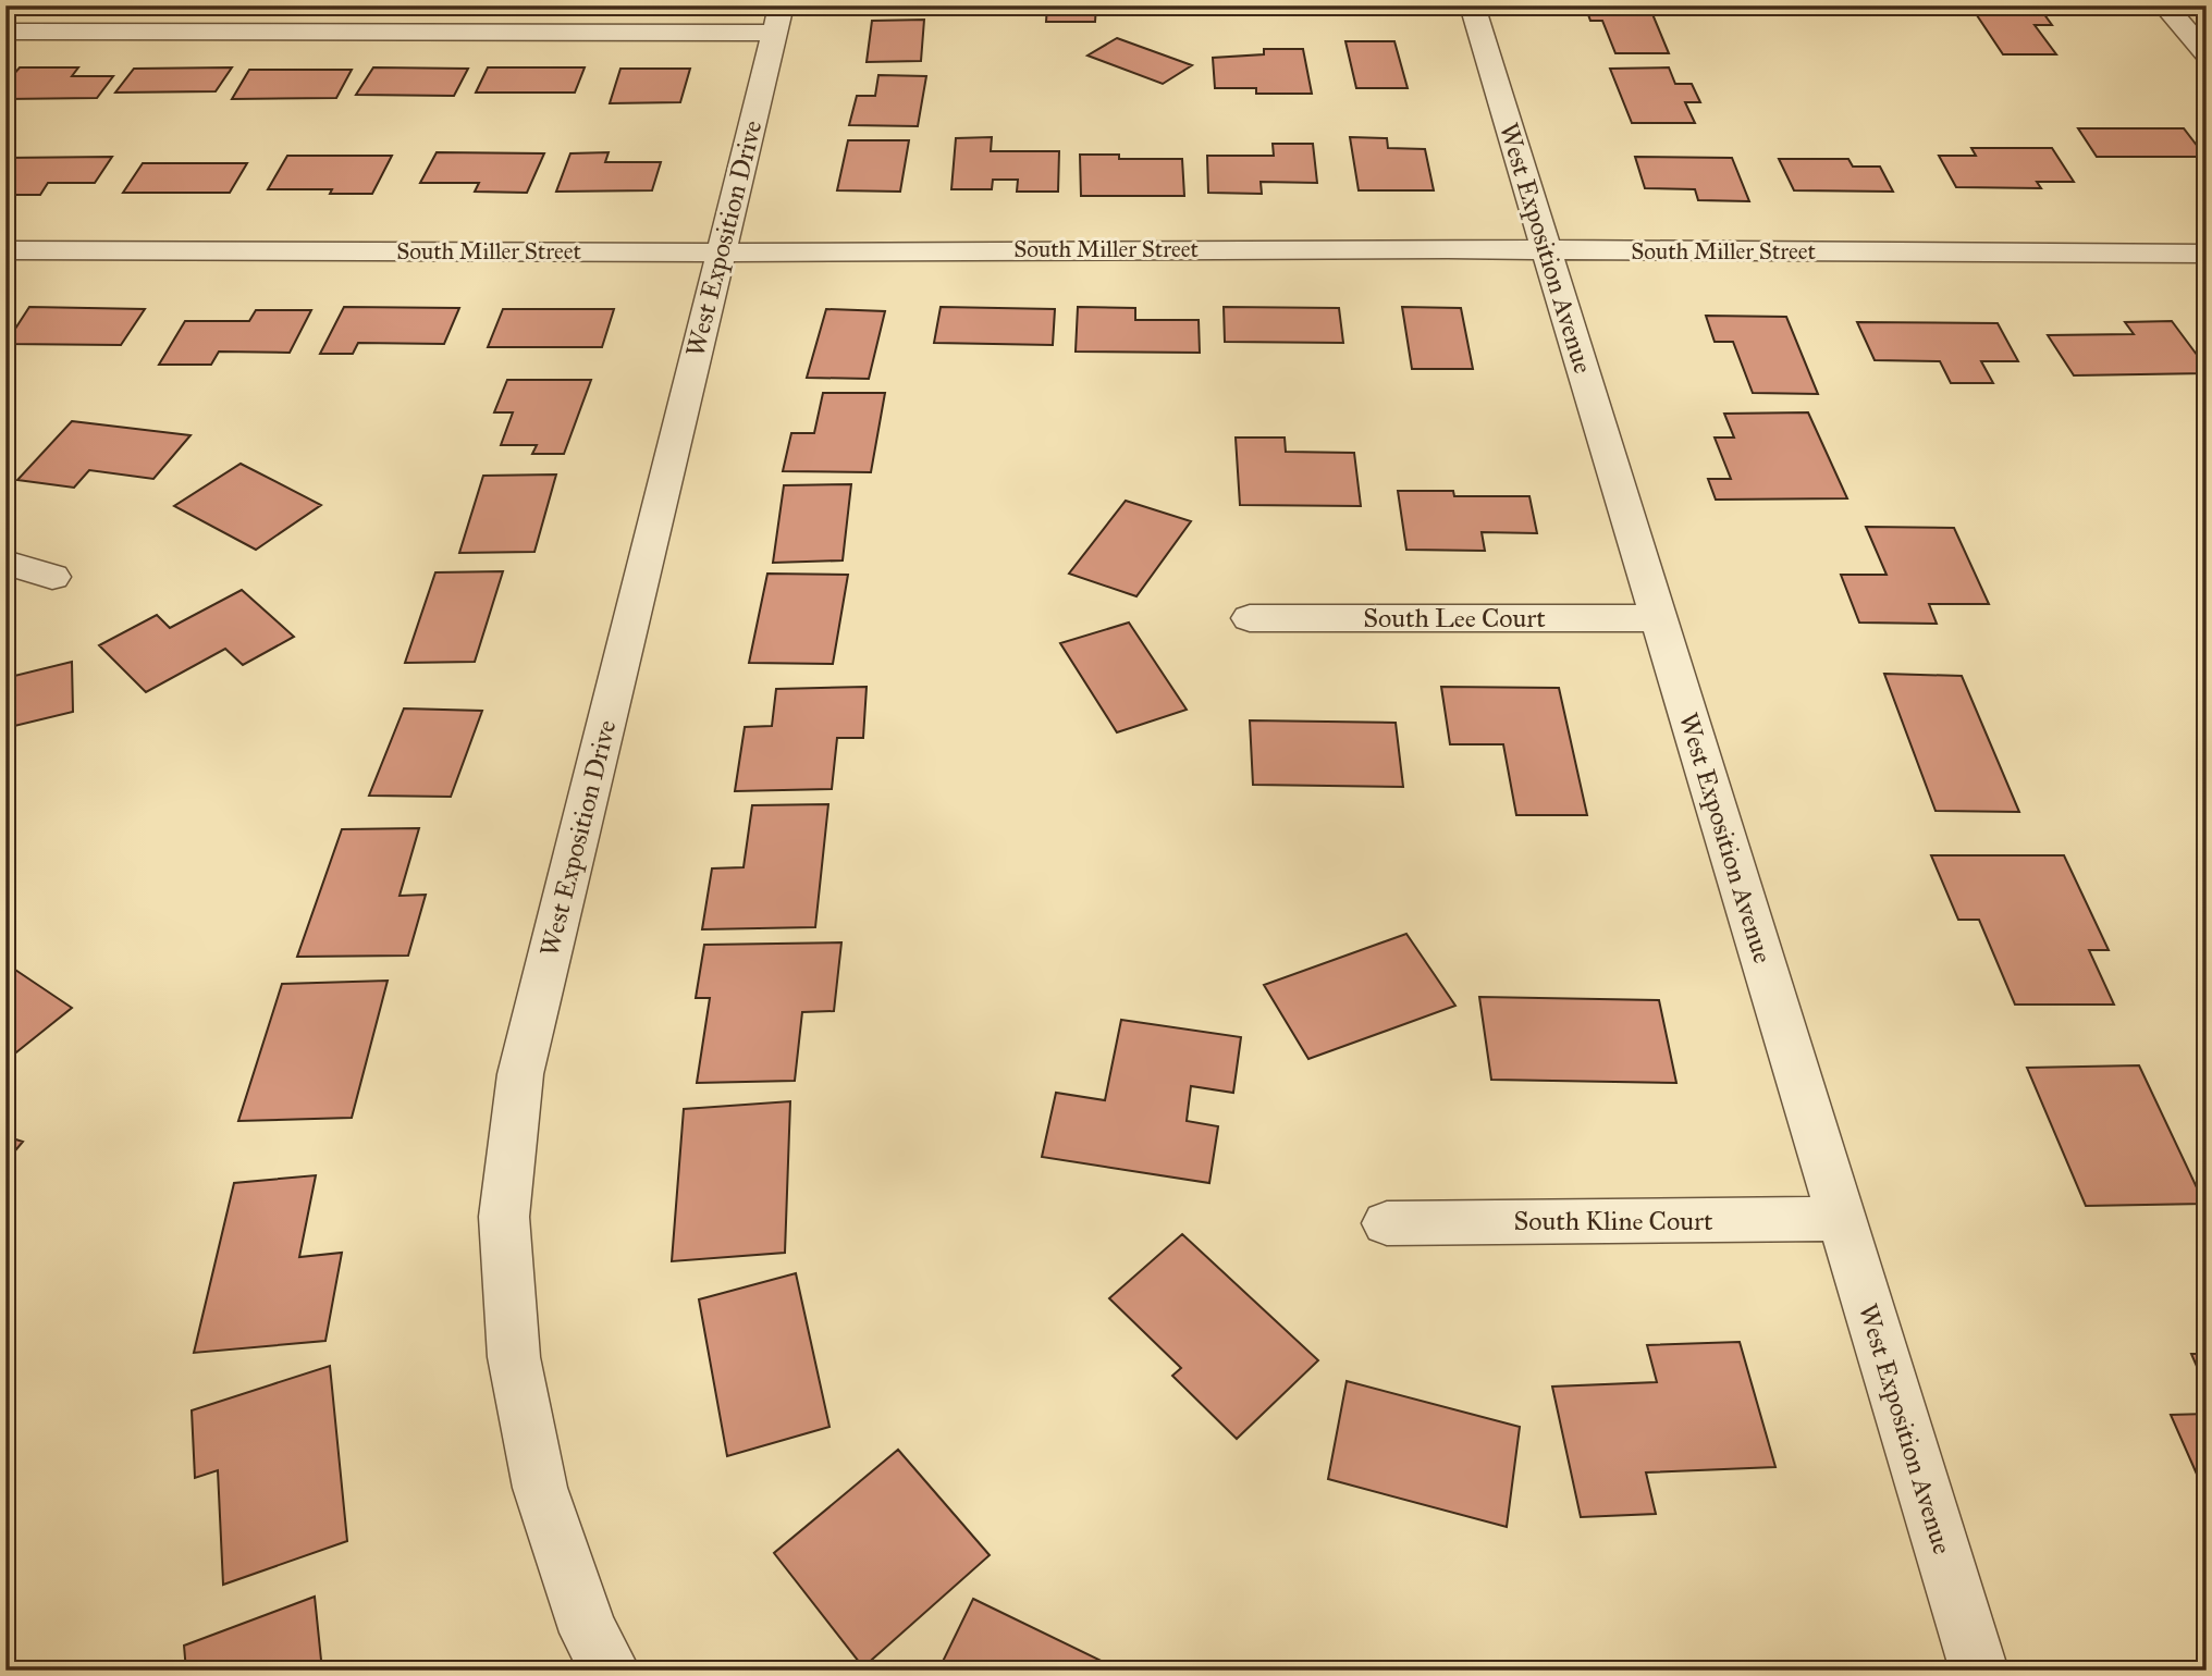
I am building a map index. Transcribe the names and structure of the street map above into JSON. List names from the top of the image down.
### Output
{
  "streets": {
    "street": [
      "West Exposition Drive",
      "West Exposition Avenue",
      "South Miller Street",
      "South Lee Court",
      "South Kline Court"
    ]
  },
  "crossings": [
    ["West Exposition Drive", "South Miller Street"],
    ["West Exposition Avenue", "South Miller Street"],
    ["West Exposition Avenue", "South Lee Court"],
    ["West Exposition Avenue", "South Kline Court"]
  ]
}
